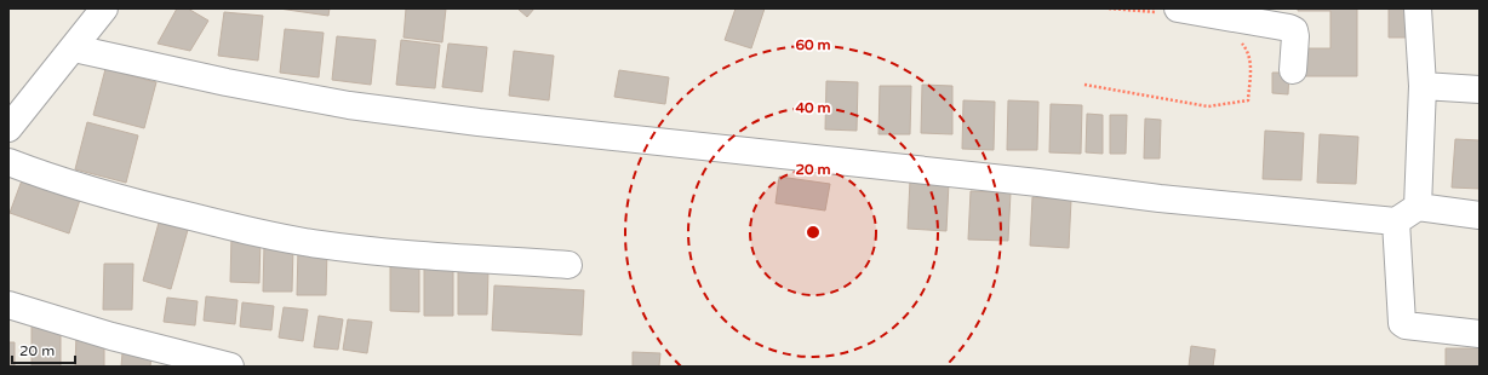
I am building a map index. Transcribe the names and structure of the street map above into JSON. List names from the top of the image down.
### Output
{
  "scale_bar": "20 m",
  "rings": ["60 m", "40 m", "20 m"]
}
